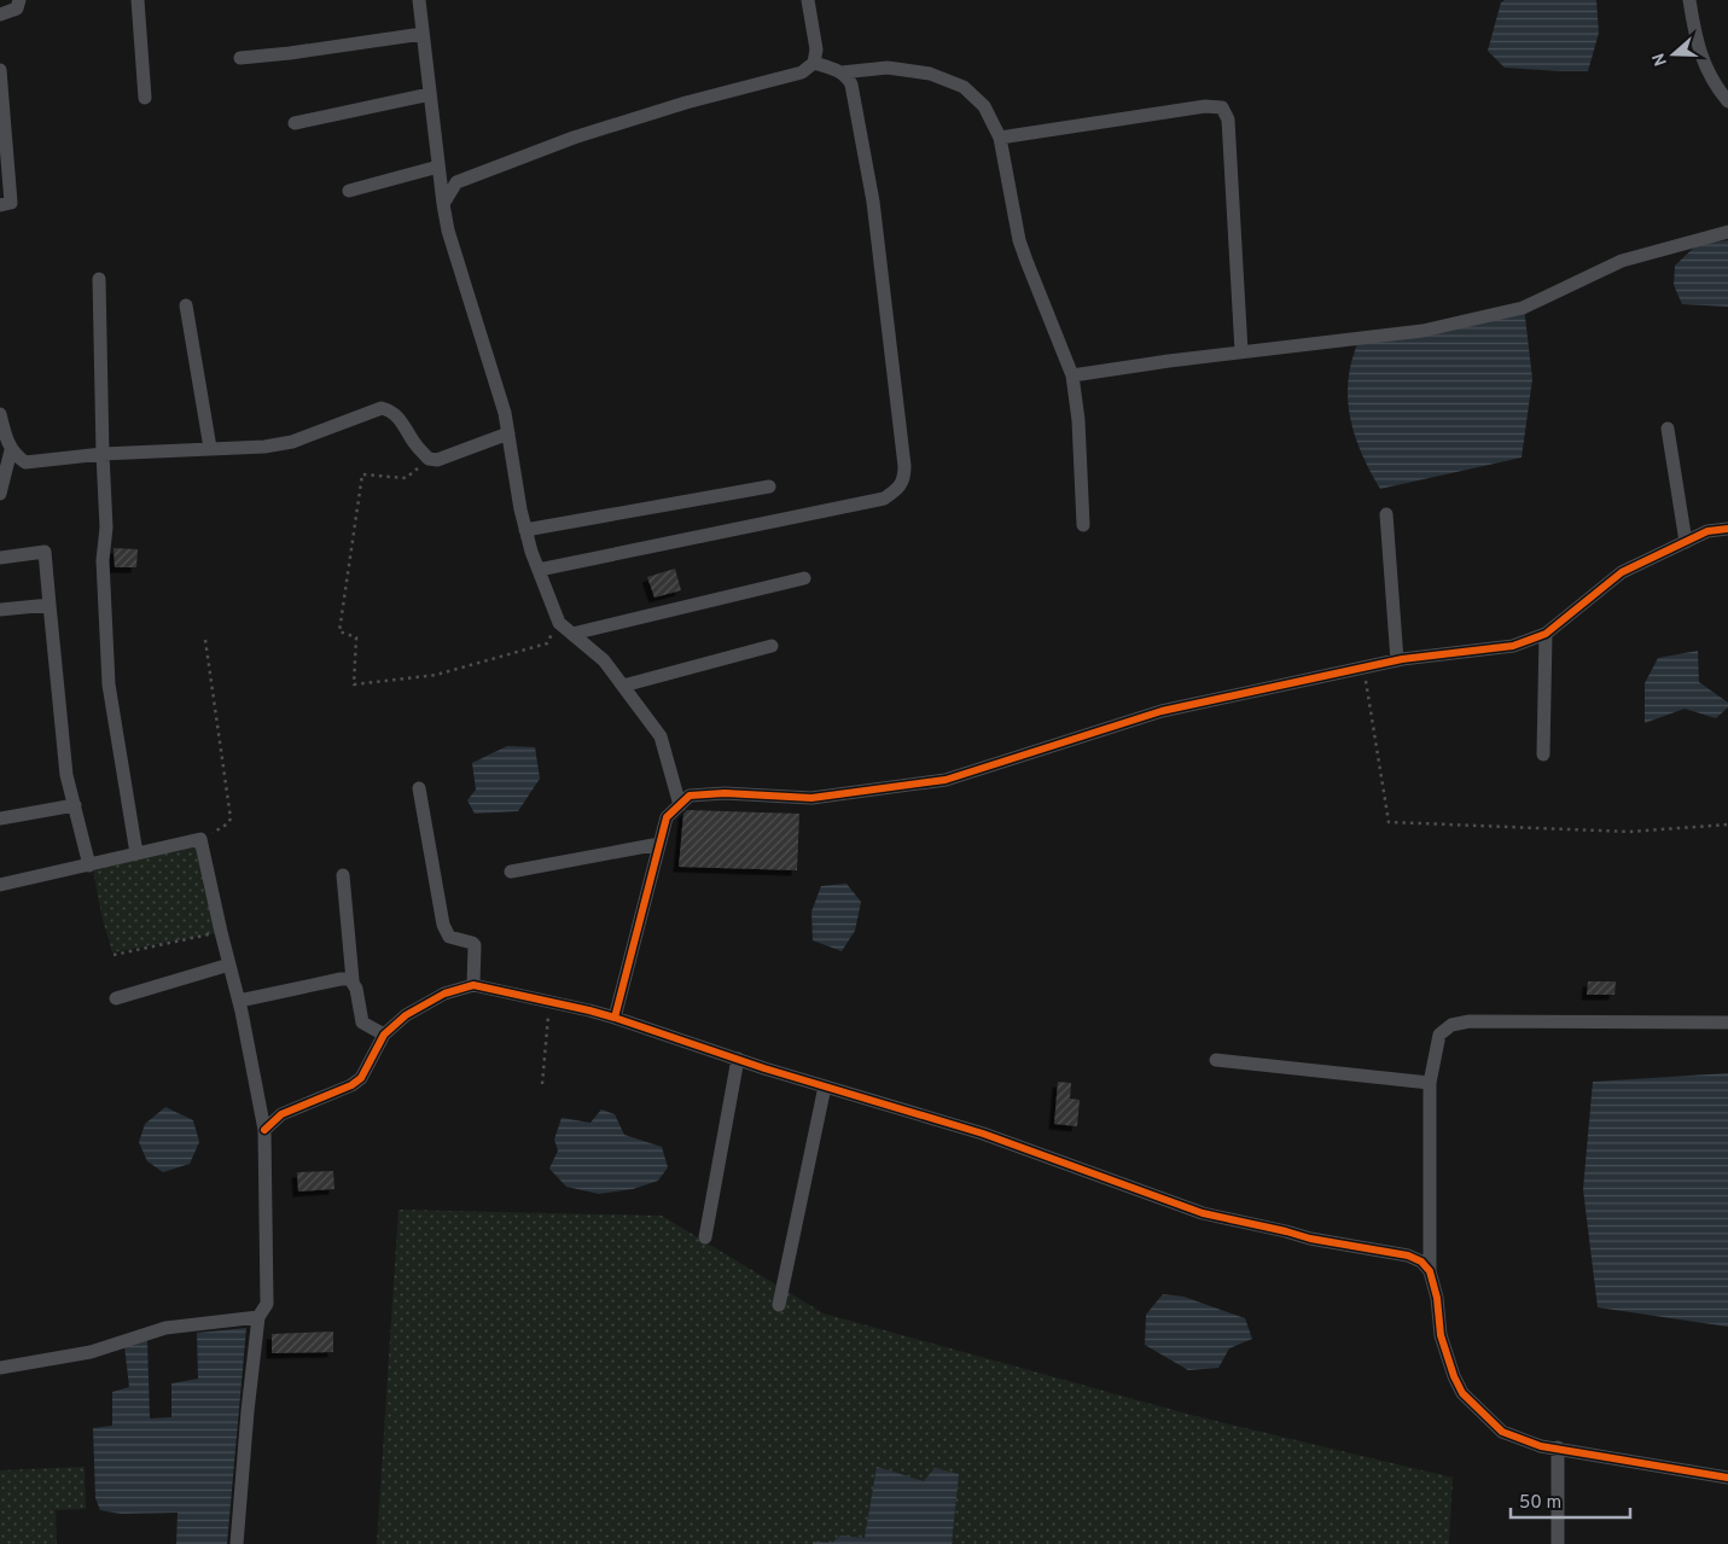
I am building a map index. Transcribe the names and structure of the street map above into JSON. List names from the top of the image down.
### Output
{
  "scale_bar": "50 m",
  "north": "left"
}
